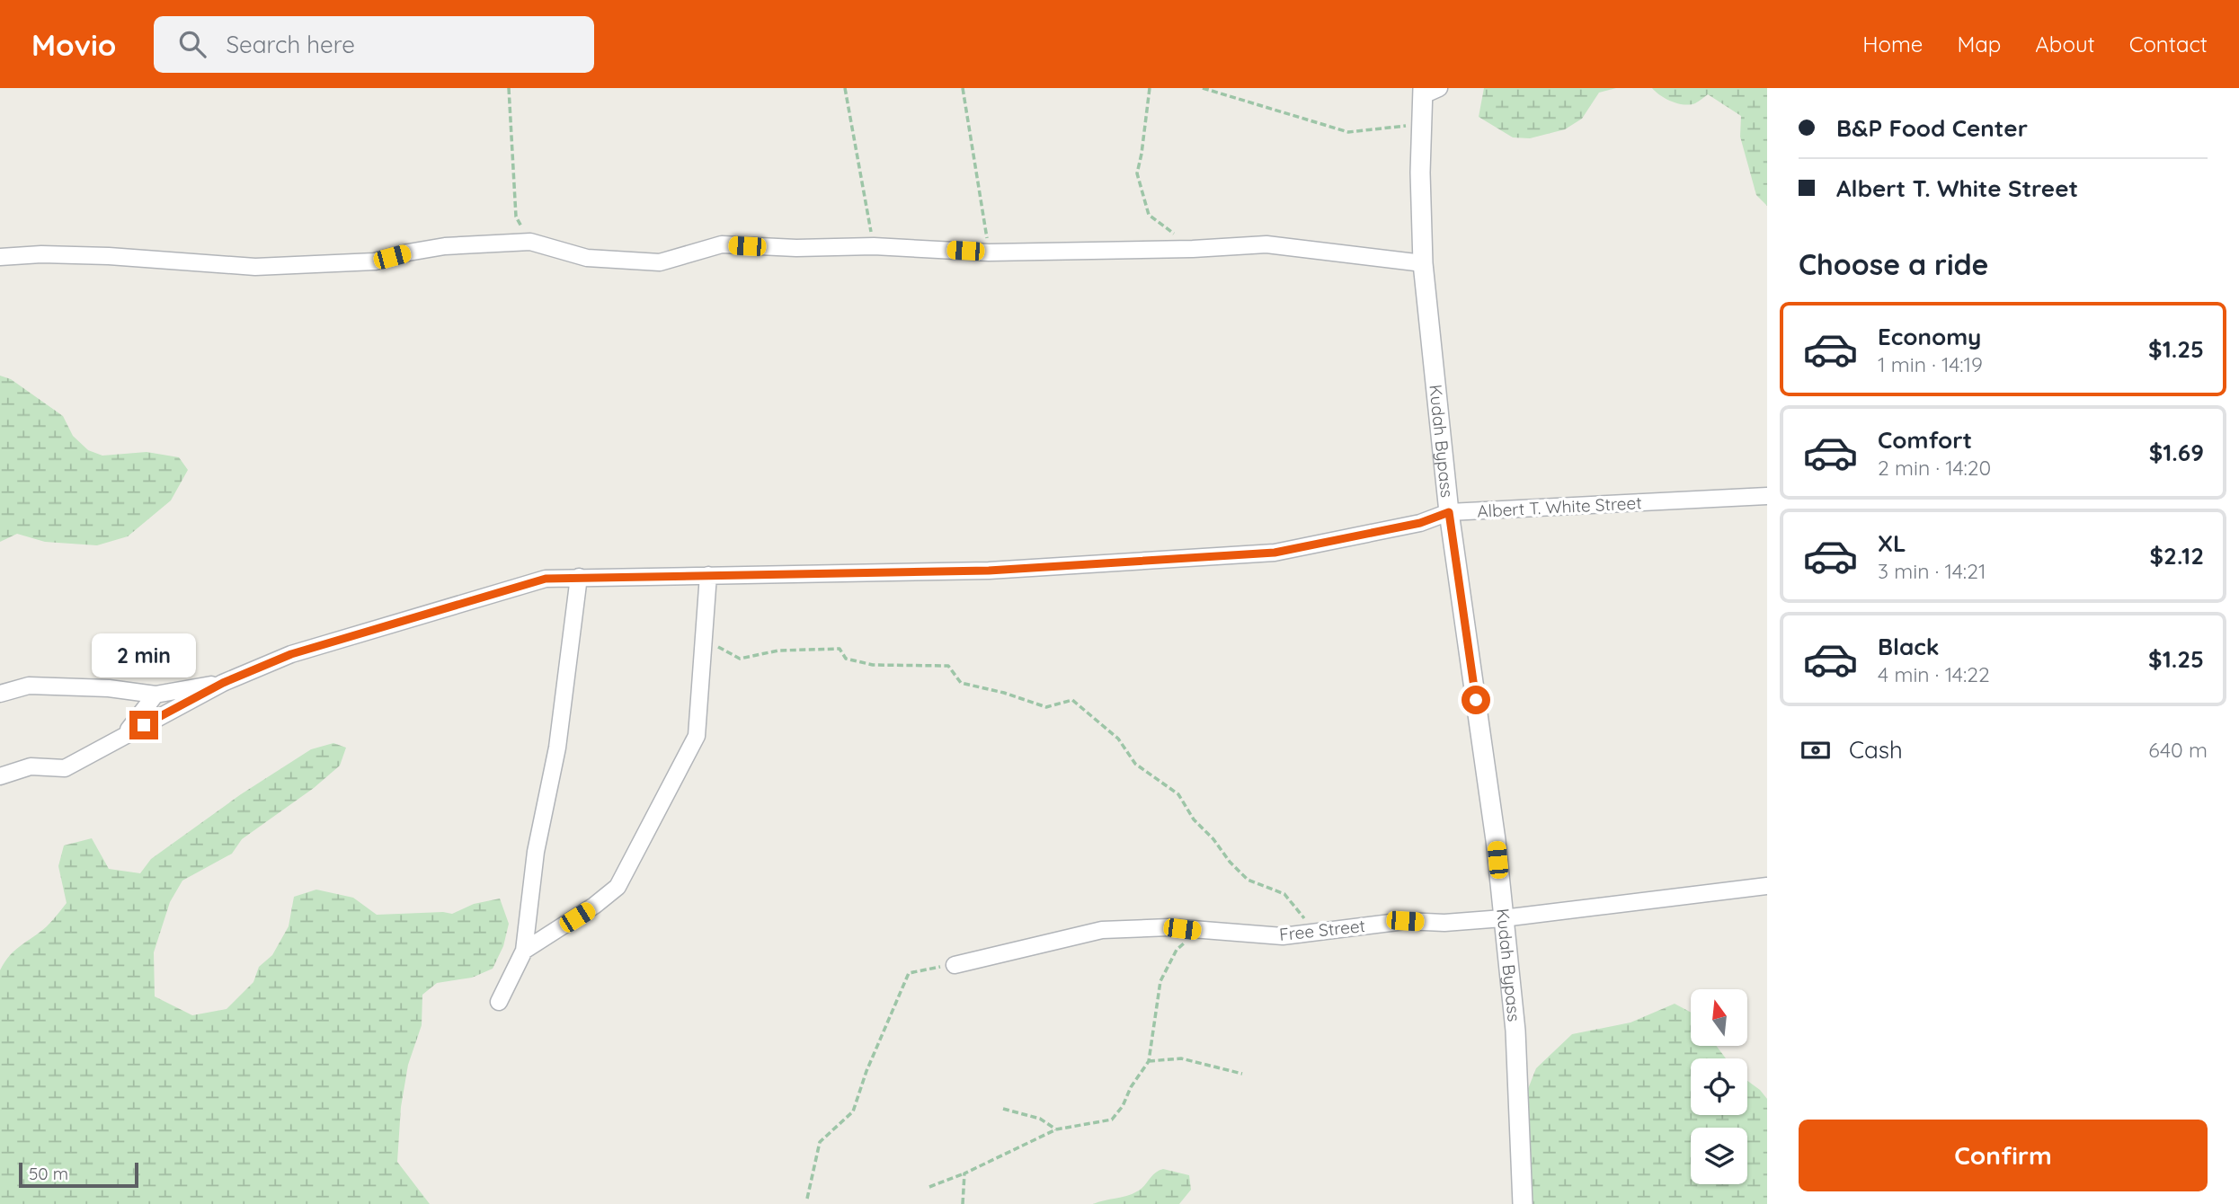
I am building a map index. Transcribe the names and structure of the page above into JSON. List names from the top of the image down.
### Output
{
  "streets": {
    "street": ["Kudah Bypass", "Albert T. White Street", "Free Street"]
  },
  "crossings": [
    ["Kudah Bypass", "Albert T. White Street"],
    ["Kudah Bypass", "Free Street"]
  ],
  "scale_bar": "50 m",
  "north": "top",
  "page": {
    "header": "Movio",
    "search": "Search here",
    "nav": [
      "Home",
      "Map",
      "About",
      "Contact"
    ],
    "banner": ["B&P Food Center", "Albert T. White Street"],
    "heading": "Choose a ride",
    "list": [
      {
        "name": "Economy",
        "note": "1 min · 14:19",
        "value": "$1.25"
      },
      {
        "name": "Comfort",
        "note": "2 min · 14:20",
        "value": "$1.69"
      },
      {
        "name": "XL",
        "note": "3 min · 14:21",
        "value": "$2.12"
      },
      {
        "name": "Black",
        "note": "4 min · 14:22",
        "value": "$1.25"
      }
    ],
    "bubble": "2 min",
    "pay": ["Cash", "640 m"],
    "buttons": "Confirm",
    "scale": "50 m"
  }
}
